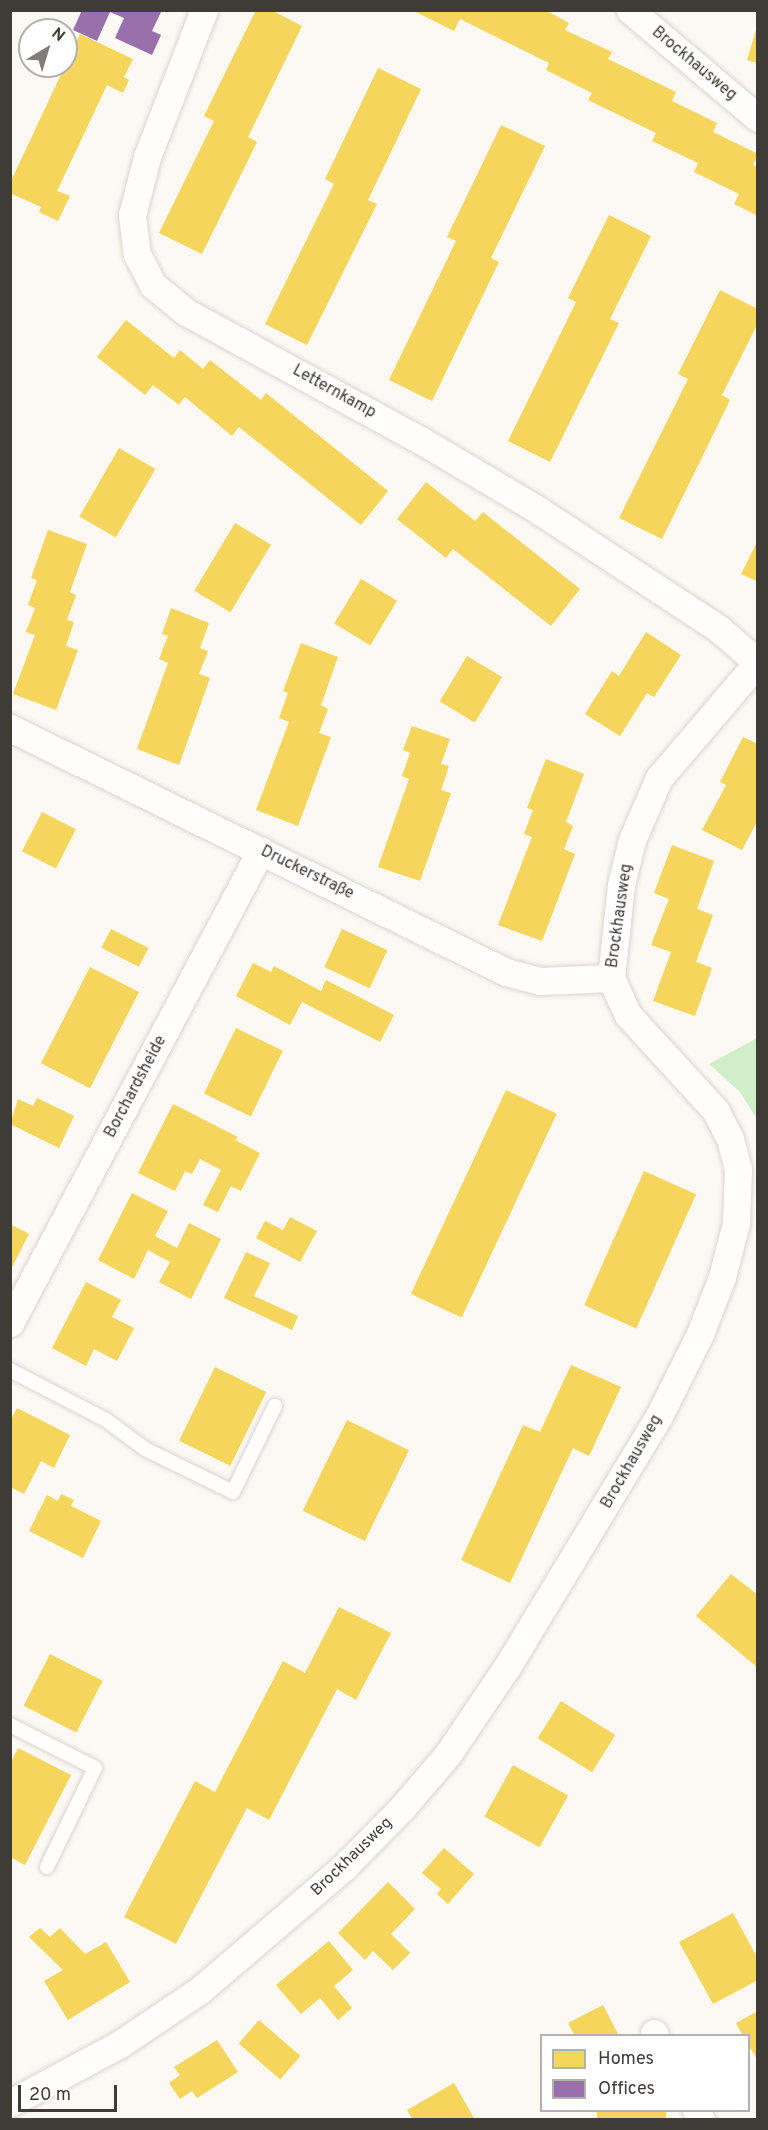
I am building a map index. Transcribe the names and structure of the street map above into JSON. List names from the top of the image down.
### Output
{
  "streets": {
    "street": [
      "Brockhausweg",
      "Letternkamp",
      "Druckerstraße",
      "Borchardsheide"
    ]
  },
  "crossings": [
    ["Brockhausweg", "Letternkamp"],
    ["Brockhausweg", "Druckerstraße"],
    ["Druckerstraße", "Borchardsheide"]
  ],
  "legend": ["Homes", "Offices"],
  "scale_bar": "20 m",
  "north": "top right"
}
